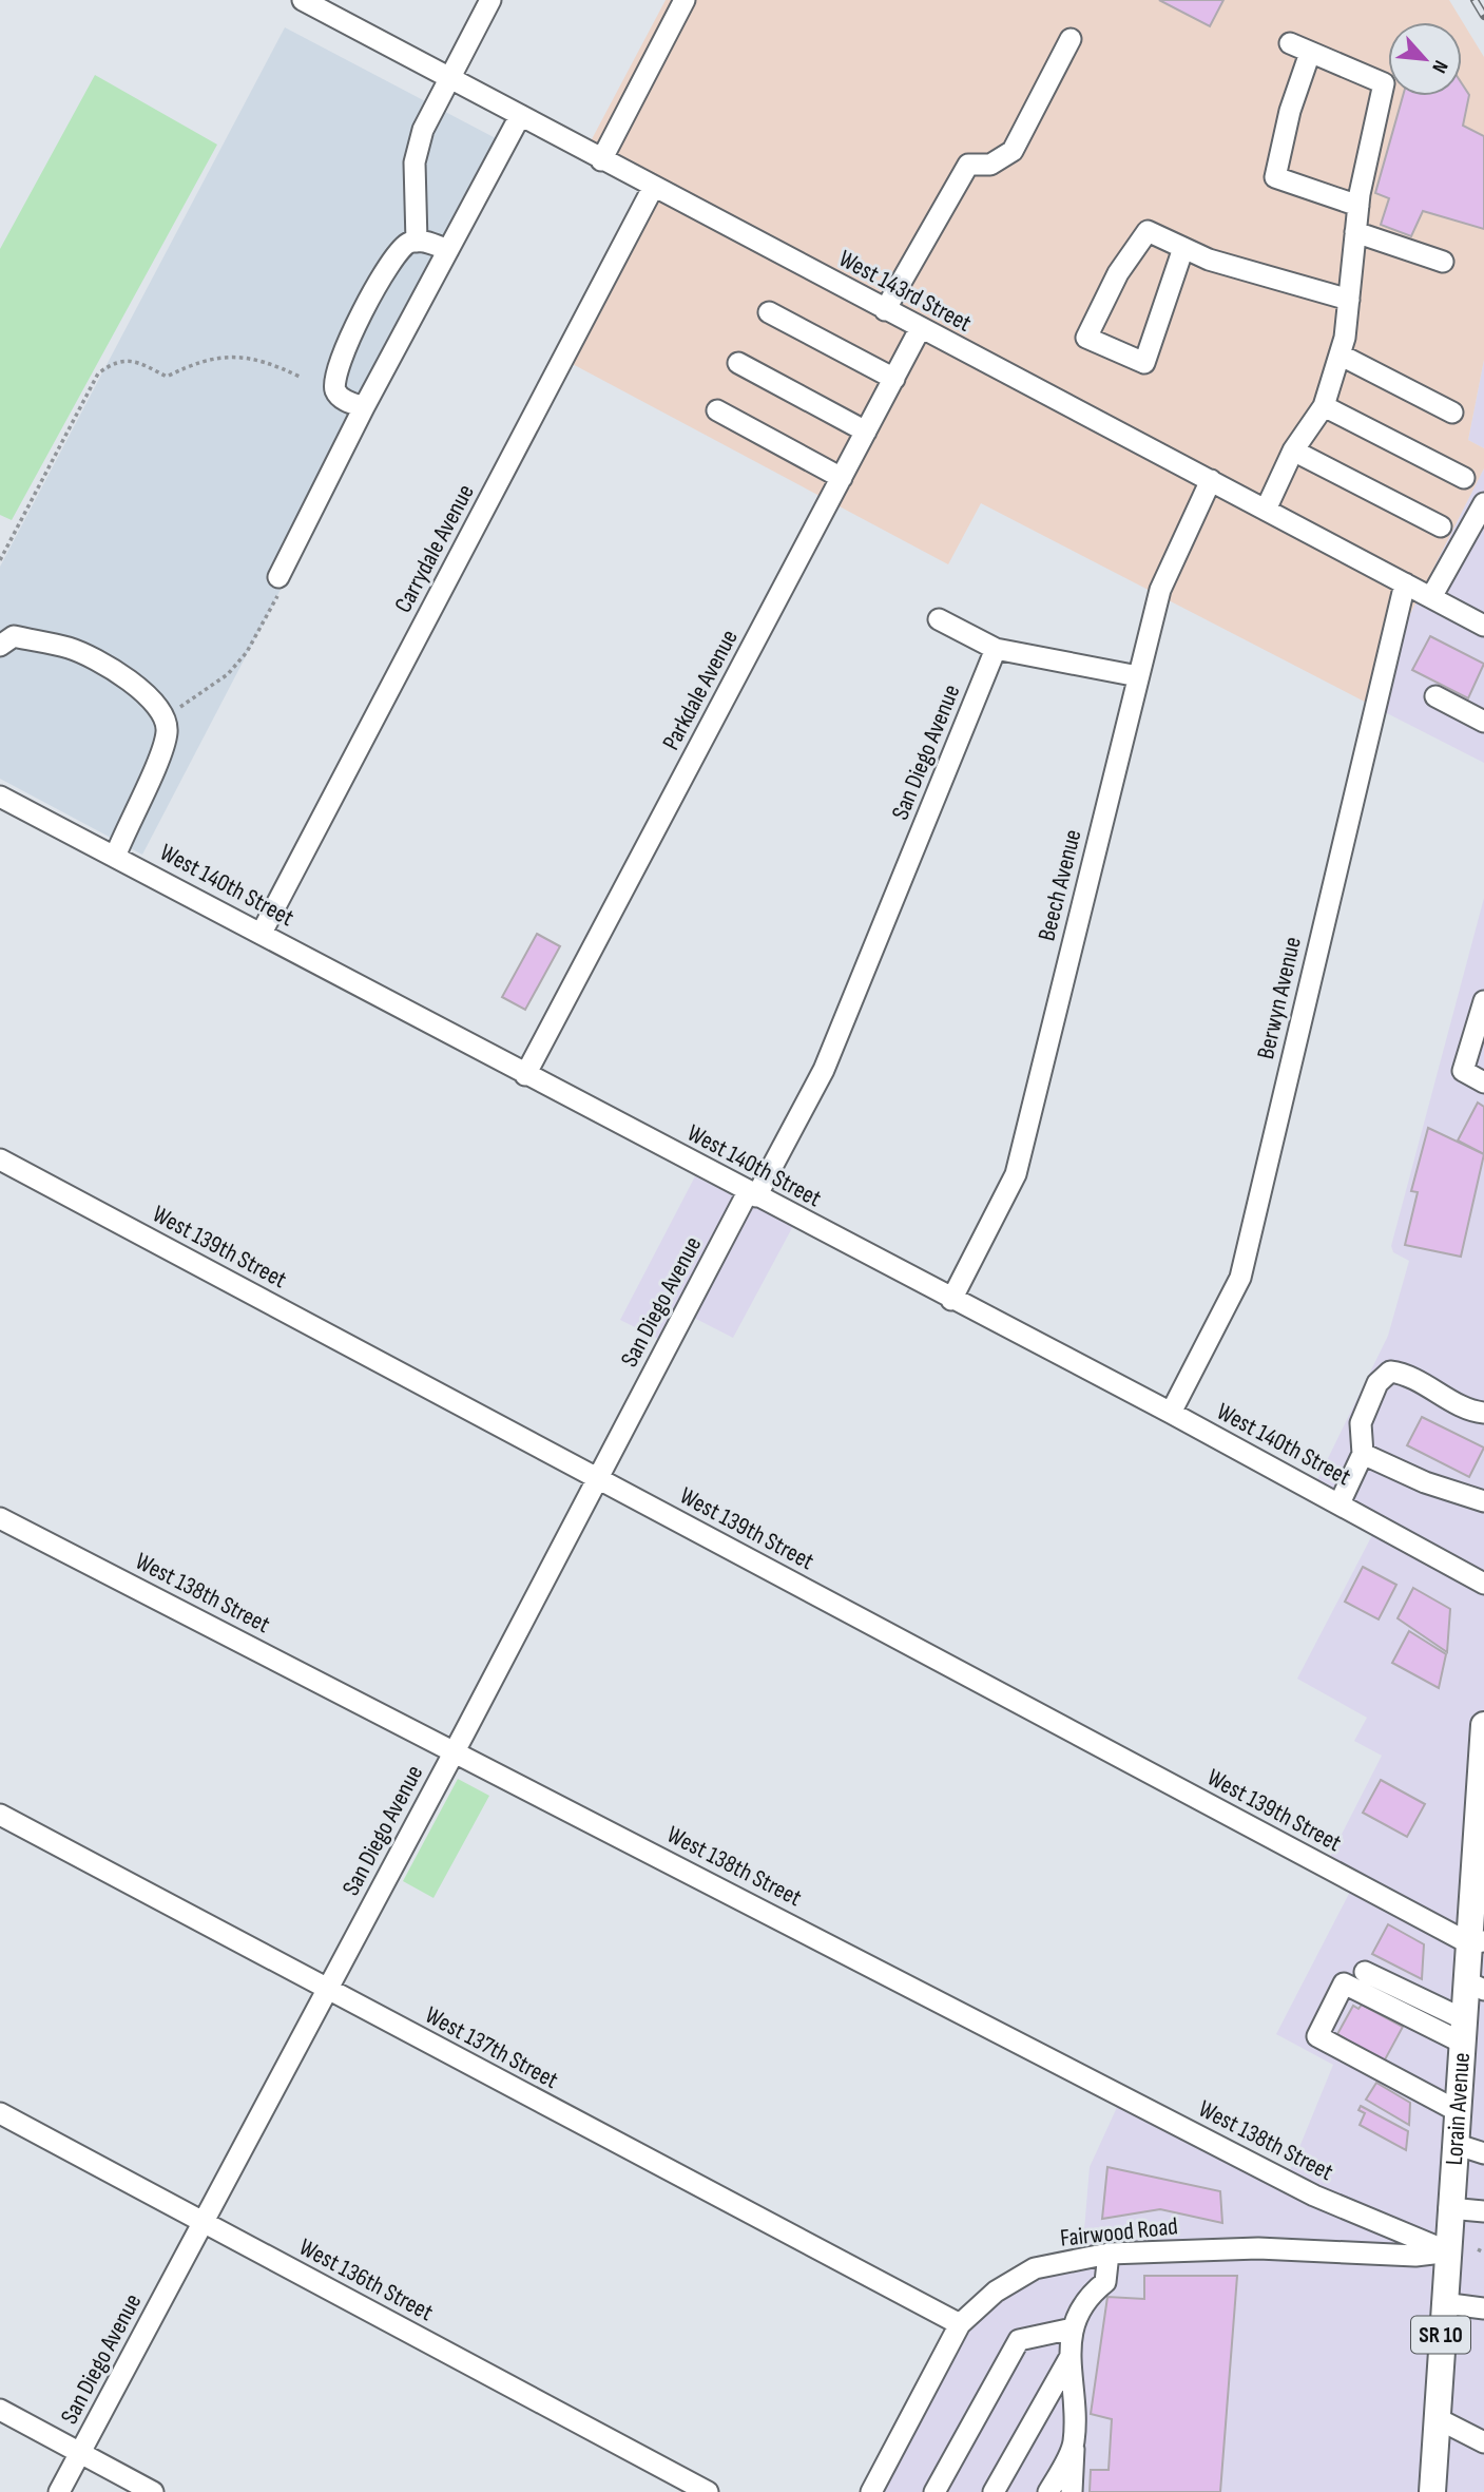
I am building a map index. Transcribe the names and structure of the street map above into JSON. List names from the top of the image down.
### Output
{
  "streets": {
    "main road": ["Lorain Avenue", "SR 10"],
    "street": [
      "West 143rd Street",
      "Carrydale Avenue",
      "Parkdale Avenue",
      "San Diego Avenue",
      "West 140th Street",
      "Beech Avenue",
      "Berwyn Avenue",
      "West 139th Street",
      "West 138th Street",
      "West 137th Street",
      "Fairwood Road",
      "West 136th Street"
    ]
  },
  "crossings": [
    ["West 143rd Street", "Carrydale Avenue"],
    ["West 143rd Street", "Parkdale Avenue"],
    ["West 143rd Street", "Beech Avenue"],
    ["West 143rd Street", "Berwyn Avenue"],
    ["Carrydale Avenue", "West 140th Street"],
    ["Parkdale Avenue", "West 140th Street"],
    ["San Diego Avenue", "West 140th Street"],
    ["San Diego Avenue", "West 139th Street"],
    ["San Diego Avenue", "West 138th Street"],
    ["San Diego Avenue", "West 137th Street"],
    ["San Diego Avenue", "West 136th Street"],
    ["West 140th Street", "Beech Avenue"],
    ["West 140th Street", "Berwyn Avenue"],
    ["West 139th Street", "Lorain Avenue"],
    ["West 138th Street", "Lorain Avenue"],
    ["West 138th Street", "Fairwood Road"],
    ["West 137th Street", "Fairwood Road"],
    ["Lorain Avenue", "Fairwood Road"]
  ],
  "north": "bottom right"
}
